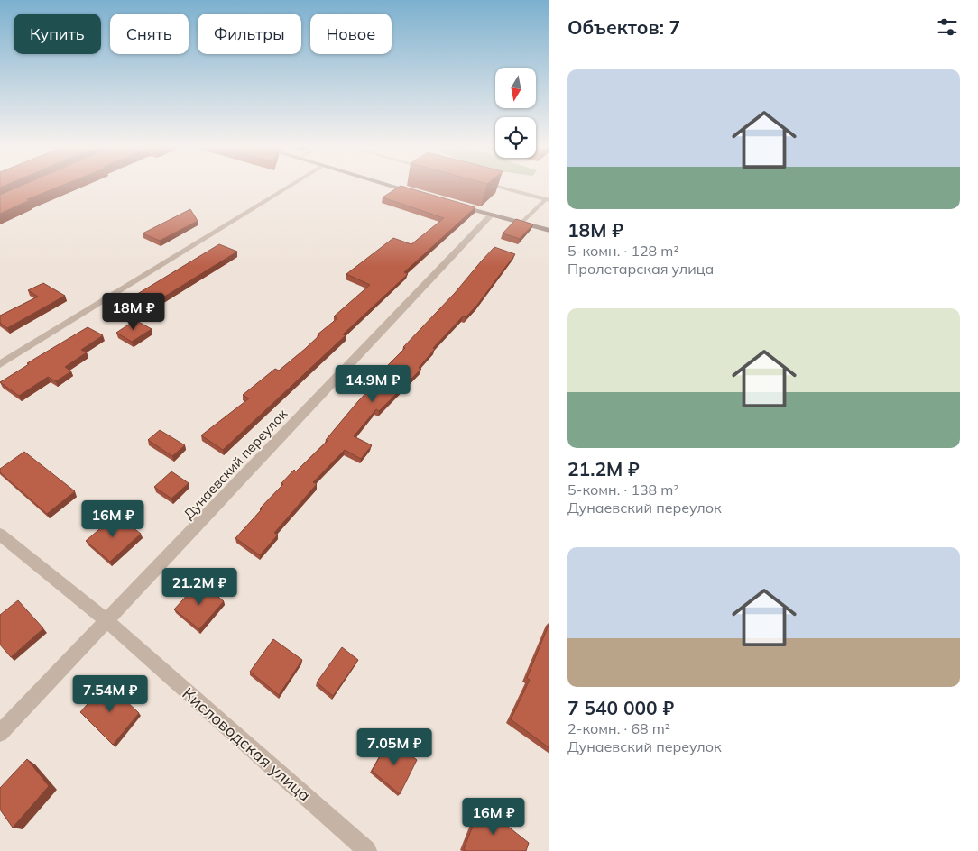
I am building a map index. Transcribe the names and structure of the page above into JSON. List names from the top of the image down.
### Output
{
  "streets": {
    "street": ["Дунаевский переулок", "Кисловодская улица"]
  },
  "crossings": [
    ["Дунаевский переулок", "Кисловодская улица"]
  ],
  "north": "bottom",
  "page": {
    "heading": "Объектов: 7",
    "chip": [
      "Купить",
      "Снять",
      "Фильтры",
      "Новое"
    ],
    "list": [
      {
        "name": "18M ₽",
        "note": "5-комн. · 128 m² · Пролетарская улица"
      },
      {
        "name": "21.2M ₽",
        "note": "5-комн. · 138 m² · Дунаевский переулок"
      },
      {
        "name": "7 540 000 ₽",
        "note": "2-комн. · 68 m² · Дунаевский переулок"
      }
    ],
    "price": [
      "18M ₽",
      "14.9M ₽",
      "16M ₽",
      "21.2M ₽",
      "7.54M ₽",
      "7.05M ₽",
      "16M ₽"
    ]
  }
}
